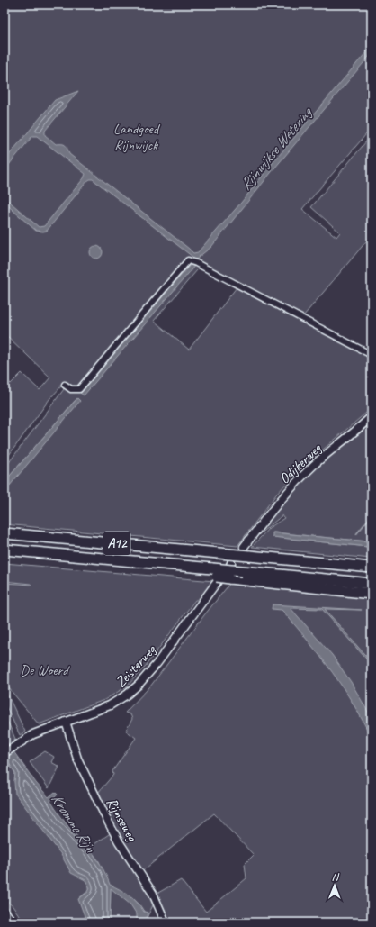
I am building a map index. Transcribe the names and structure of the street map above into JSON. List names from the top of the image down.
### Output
{
  "streets": {
    "highway": ["A12"],
    "street": ["Odijkerweg", "Zeisterweg", "Rijnseweg"]
  },
  "crossings": [
    ["A12", "Zeisterweg"],
    ["Zeisterweg", "Rijnseweg"]
  ],
  "water": ["Rijnwijkse Wetering", "Kromme Rijn"],
  "parks": ["Landgoed Rijnwijck", "De Woerd"],
  "north": "top"
}
